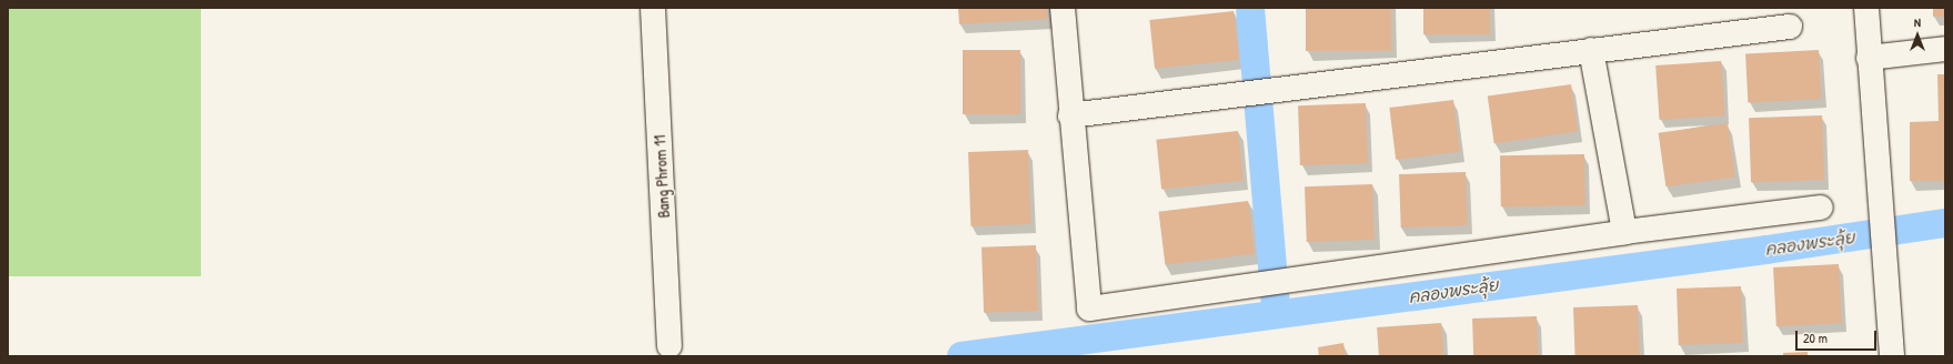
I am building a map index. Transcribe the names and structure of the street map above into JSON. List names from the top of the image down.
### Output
{
  "streets": {
    "street": ["Bang Phrom 11"]
  },
  "water": ["คลองพระลุ้ย"],
  "scale_bar": "20 m",
  "north": "top"
}
